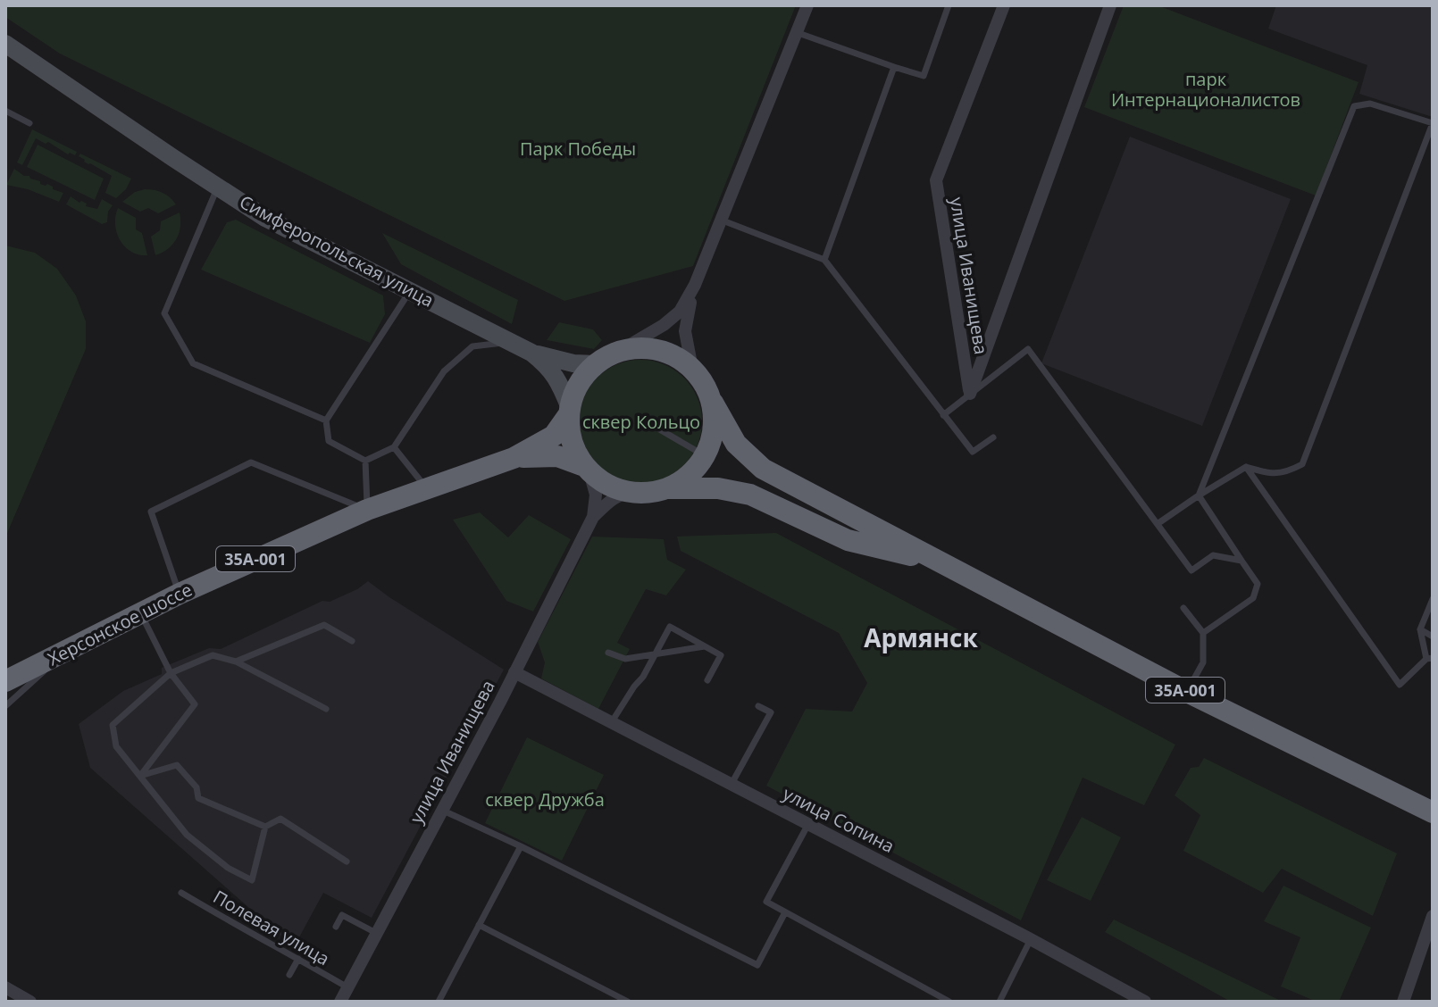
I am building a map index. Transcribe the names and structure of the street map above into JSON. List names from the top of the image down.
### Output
{
  "streets": {
    "highway": ["35А-001", "Херсонское шоссе"],
    "main road": ["Симферопольская улица"],
    "street": ["улица Иванищева", "улица Сопина"],
    "lane": ["Полевая улица"]
  },
  "crossings": [
    ["Симферопольская улица", "улица Иванищева"],
    ["Симферопольская улица", "35А-001"],
    ["Симферопольская улица", "Херсонское шоссе"],
    ["улица Иванищева", "35А-001"],
    ["улица Иванищева", "Херсонское шоссе"],
    ["улица Иванищева", "улица Сопина"],
    ["улица Иванищева", "Полевая улица"],
    ["35А-001", "Херсонское шоссе"]
  ],
  "districts": ["Армянск"],
  "parks": [
    "парк Интернационалистов",
    "Парк Победы",
    "сквер Кольцо",
    "сквер Дружба"
  ]
}
